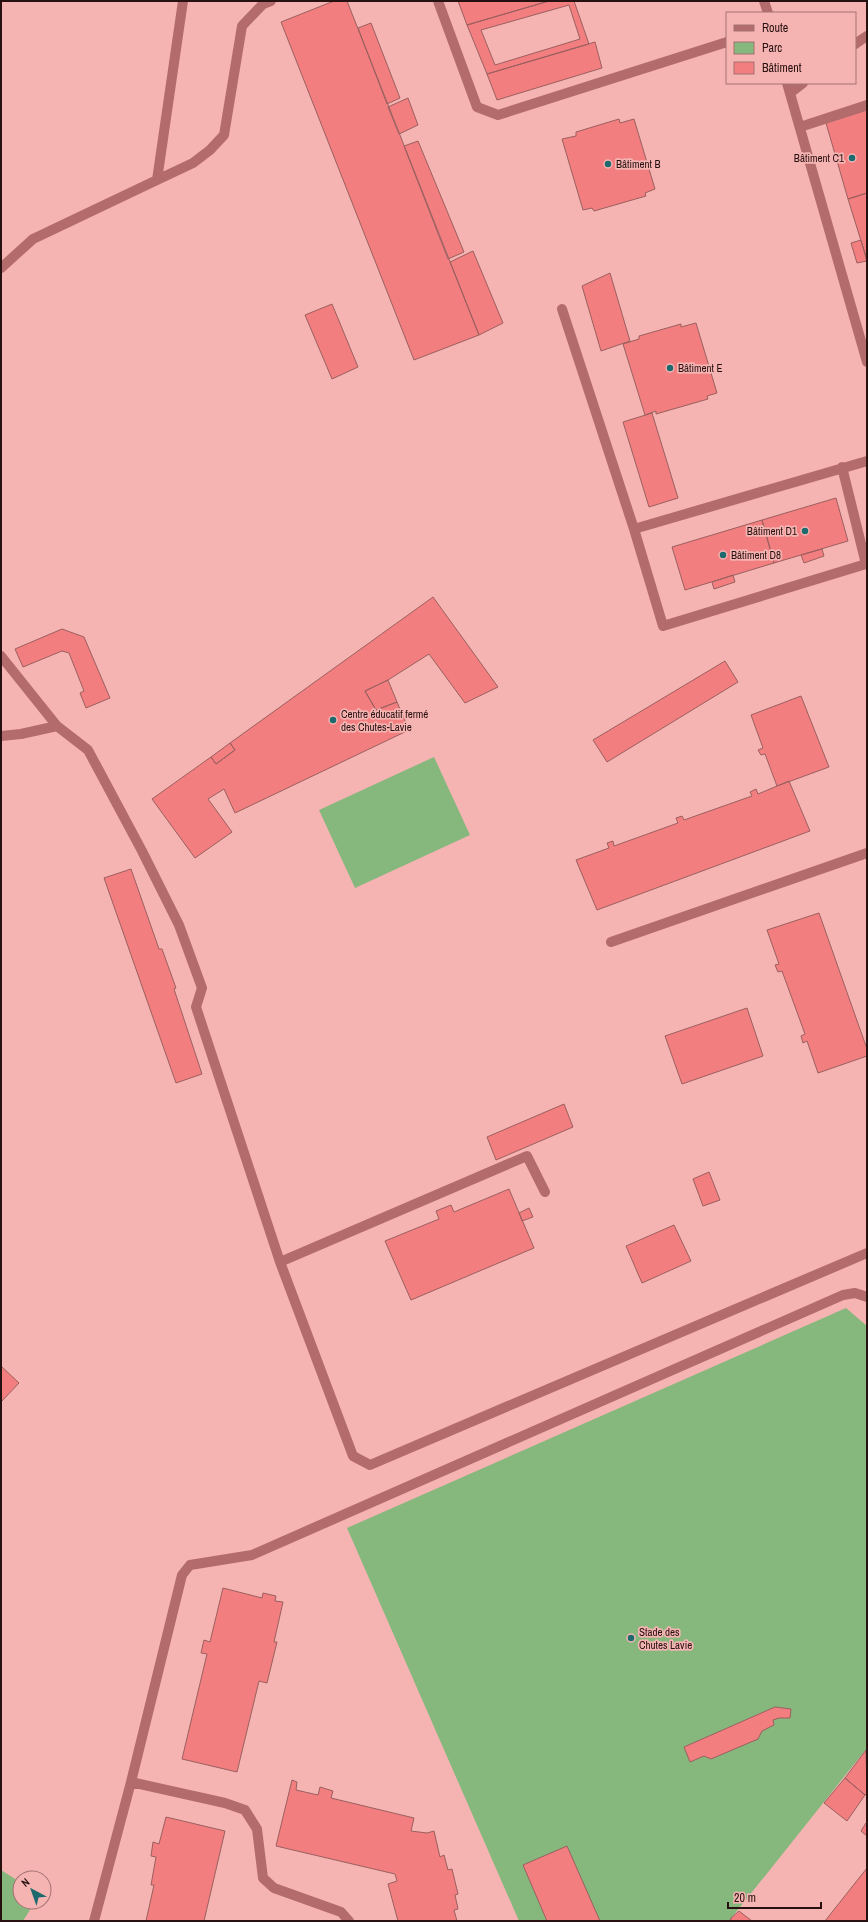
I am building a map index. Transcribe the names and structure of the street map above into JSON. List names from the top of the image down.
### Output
{
  "places": [
    "Bâtiment C1",
    "Bâtiment B",
    "Bâtiment E",
    "Bâtiment D1",
    "Bâtiment D8",
    "Centre éducatif fermé des Chutes-Lavie",
    "Stade des Chutes Lavie"
  ],
  "legend": ["Route", "Parc", "Bâtiment"],
  "scale_bar": "20 m",
  "north": "top left"
}
